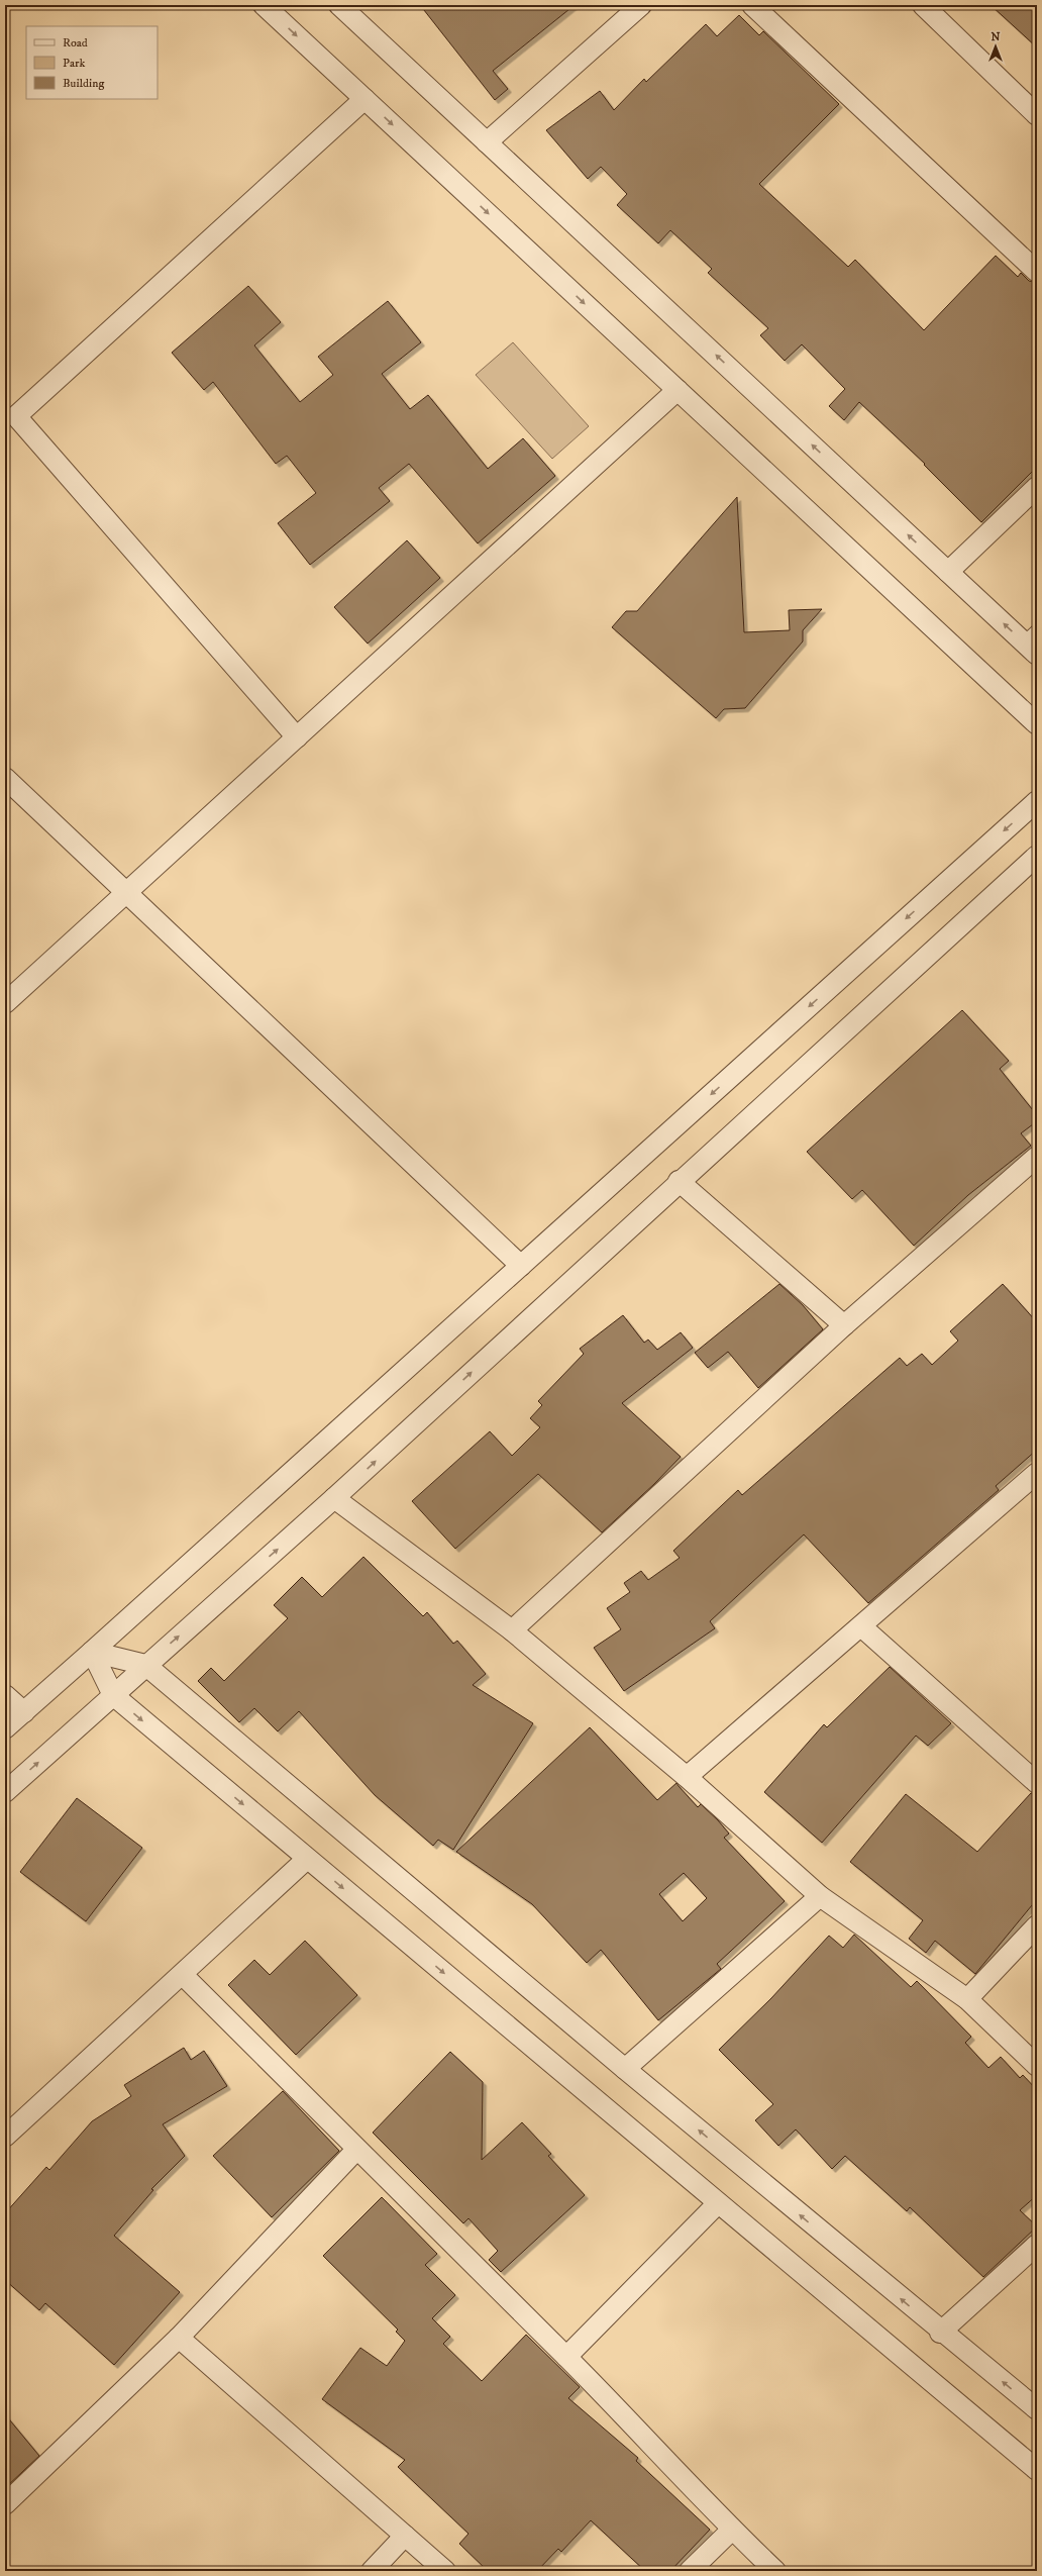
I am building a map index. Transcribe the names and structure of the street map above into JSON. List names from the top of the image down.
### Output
{
  "legend": ["Road", "Park", "Building"],
  "north": "top"
}
